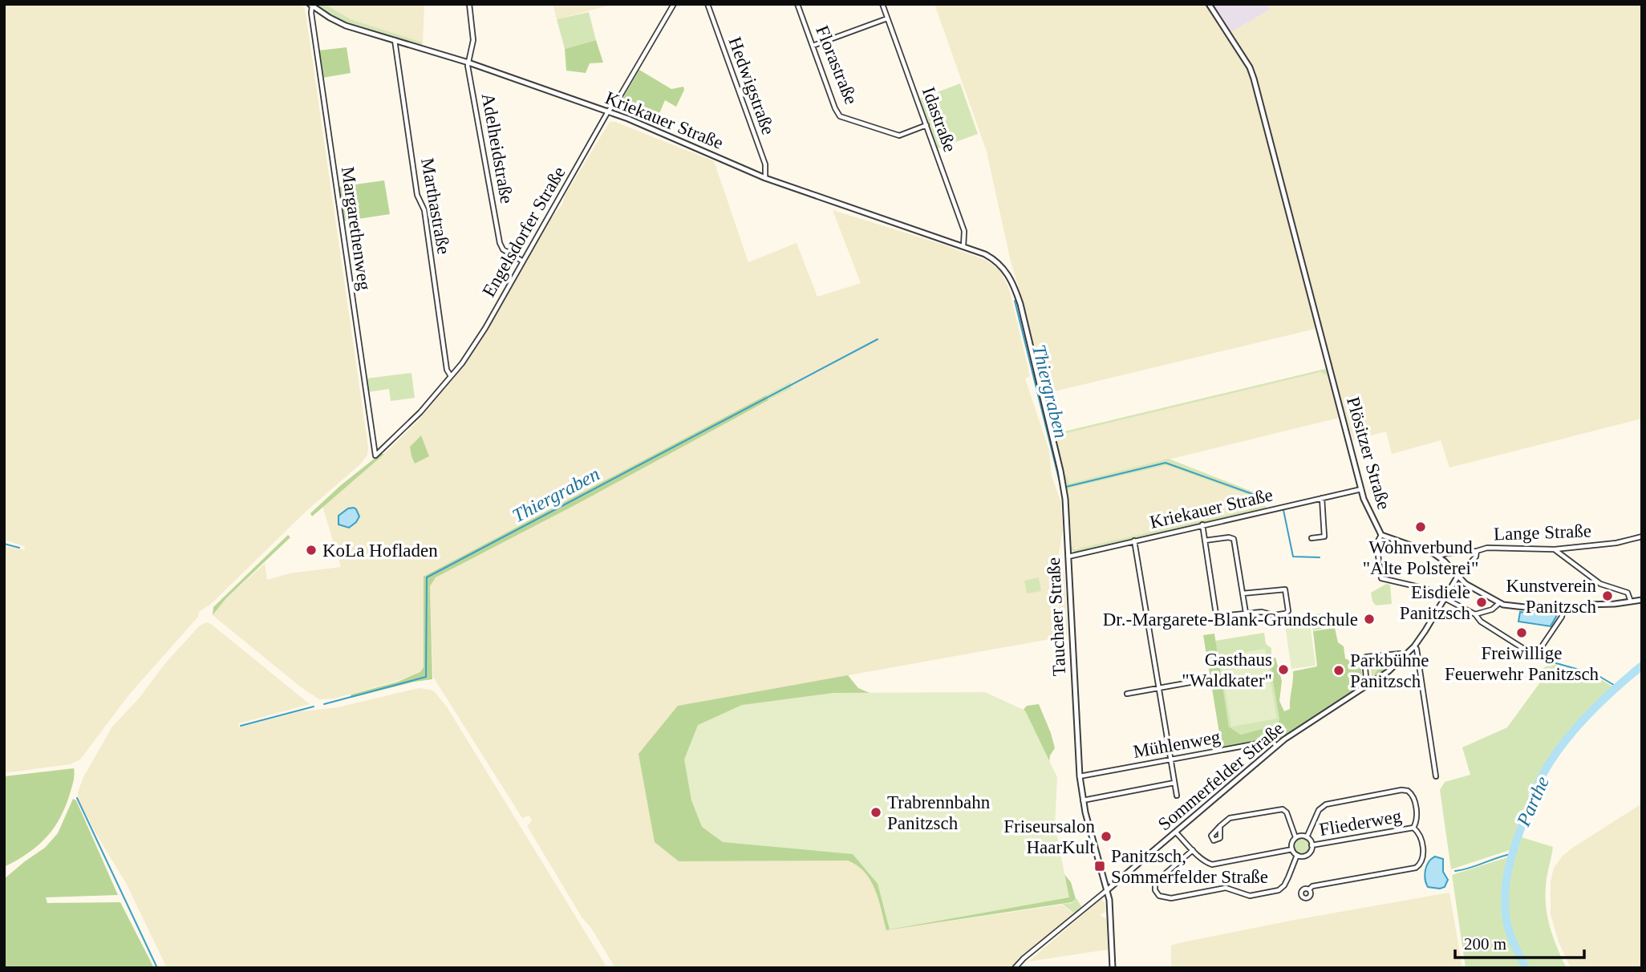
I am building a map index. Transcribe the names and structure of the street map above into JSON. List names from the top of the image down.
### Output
{
  "streets": {
    "street": [
      "Florastraße",
      "Hedwigstraße",
      "Idastraße",
      "Kriekauer Straße",
      "Adelheidstraße",
      "Marthastraße",
      "Margarethenweg",
      "Engelsdorfer Straße",
      "Plösitzer Straße",
      "Lange Straße",
      "Tauchaer Straße",
      "Mühlenweg",
      "Sommerfelder Straße",
      "Fliederweg"
    ]
  },
  "crossings": [
    ["Florastraße", "Idastraße"],
    ["Hedwigstraße", "Kriekauer Straße"],
    ["Idastraße", "Kriekauer Straße"],
    ["Kriekauer Straße", "Adelheidstraße"],
    ["Kriekauer Straße", "Marthastraße"],
    ["Kriekauer Straße", "Margarethenweg"],
    ["Kriekauer Straße", "Engelsdorfer Straße"],
    ["Kriekauer Straße", "Plösitzer Straße"],
    ["Kriekauer Straße", "Tauchaer Straße"],
    ["Adelheidstraße", "Engelsdorfer Straße"],
    ["Marthastraße", "Engelsdorfer Straße"],
    ["Margarethenweg", "Engelsdorfer Straße"],
    ["Plösitzer Straße", "Sommerfelder Straße"],
    ["Lange Straße", "Sommerfelder Straße"],
    ["Tauchaer Straße", "Mühlenweg"],
    ["Tauchaer Straße", "Sommerfelder Straße"],
    ["Mühlenweg", "Sommerfelder Straße"]
  ],
  "water": ["Thiergraben", "Parthe"],
  "places": {
    "other": [
      "Wohnverbund \"Alte Polsterei\"",
      "KoLa Hofladen",
      "Kunstverein Panitzsch",
      "Eisdiele Panitzsch",
      "Dr.-Margarete-Blank-Grundschule",
      "Freiwillige Feuerwehr Panitzsch",
      "Gasthaus \"Waldkater\"",
      "Parkbühne Panitzsch",
      "Trabrennbahn Panitzsch",
      "Friseursalon HaarKult"
    ],
    "transit": ["Panitzsch, Sommerfelder Straße"]
  },
  "scale_bar": "200 m"
}
